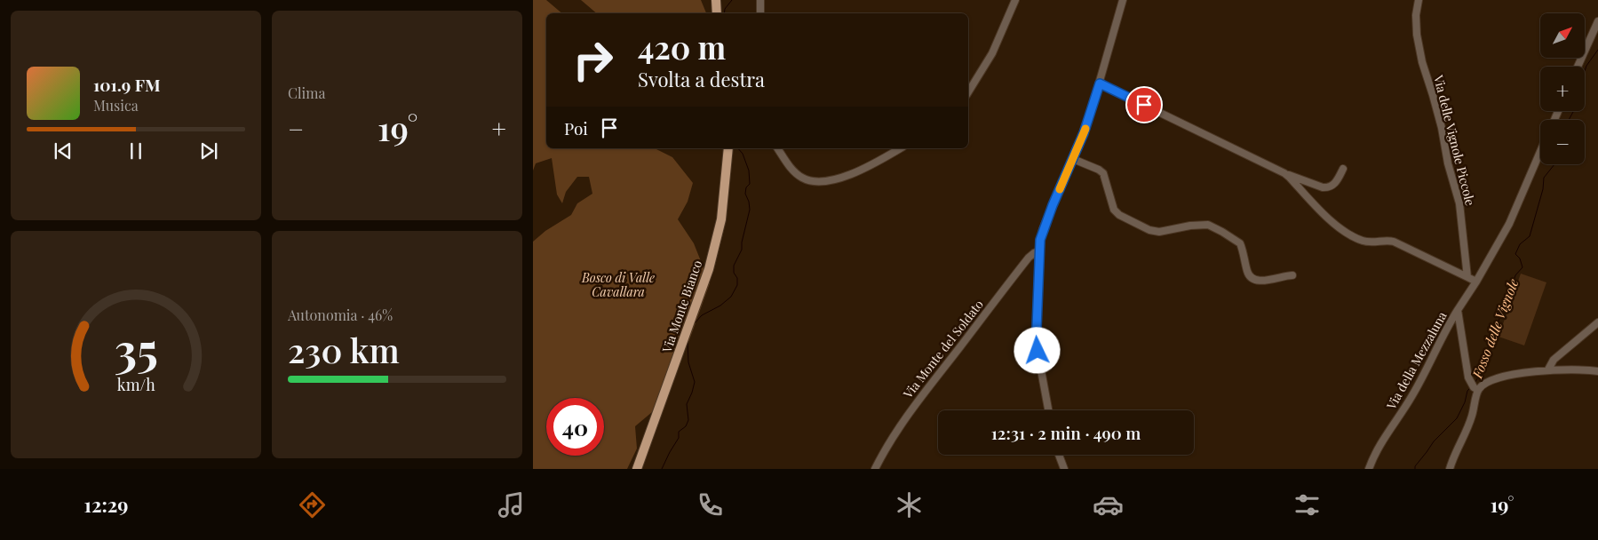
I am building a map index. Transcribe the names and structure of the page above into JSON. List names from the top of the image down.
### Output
{
  "streets": {
    "main road": ["Via Monte Bianco"],
    "street": ["Via delle Vignole Piccole", "Via Monte del Soldato", "Via della Mezzaluna"]
  },
  "water": ["Fosso delle Vignole"],
  "parks": ["Bosco di Valle Cavallara"],
  "north": "top right",
  "page": {
    "tile": [
      "Clima",
      ["Autonomia · 46%", "230 km"]
    ],
    "map_buttons": ["+", "−"],
    "turn": ["420 m", "Svolta a destra"],
    "song": ["101.9 FM", "Musica"],
    "then": "Poi",
    "heat": ["−", "19°", "+"],
    "limit": "40",
    "trip": "12:31 · 2 min · 490 m",
    "tabs": ["12:29", "19°"],
    "gauge": ["35", "km/h"]
  }
}
